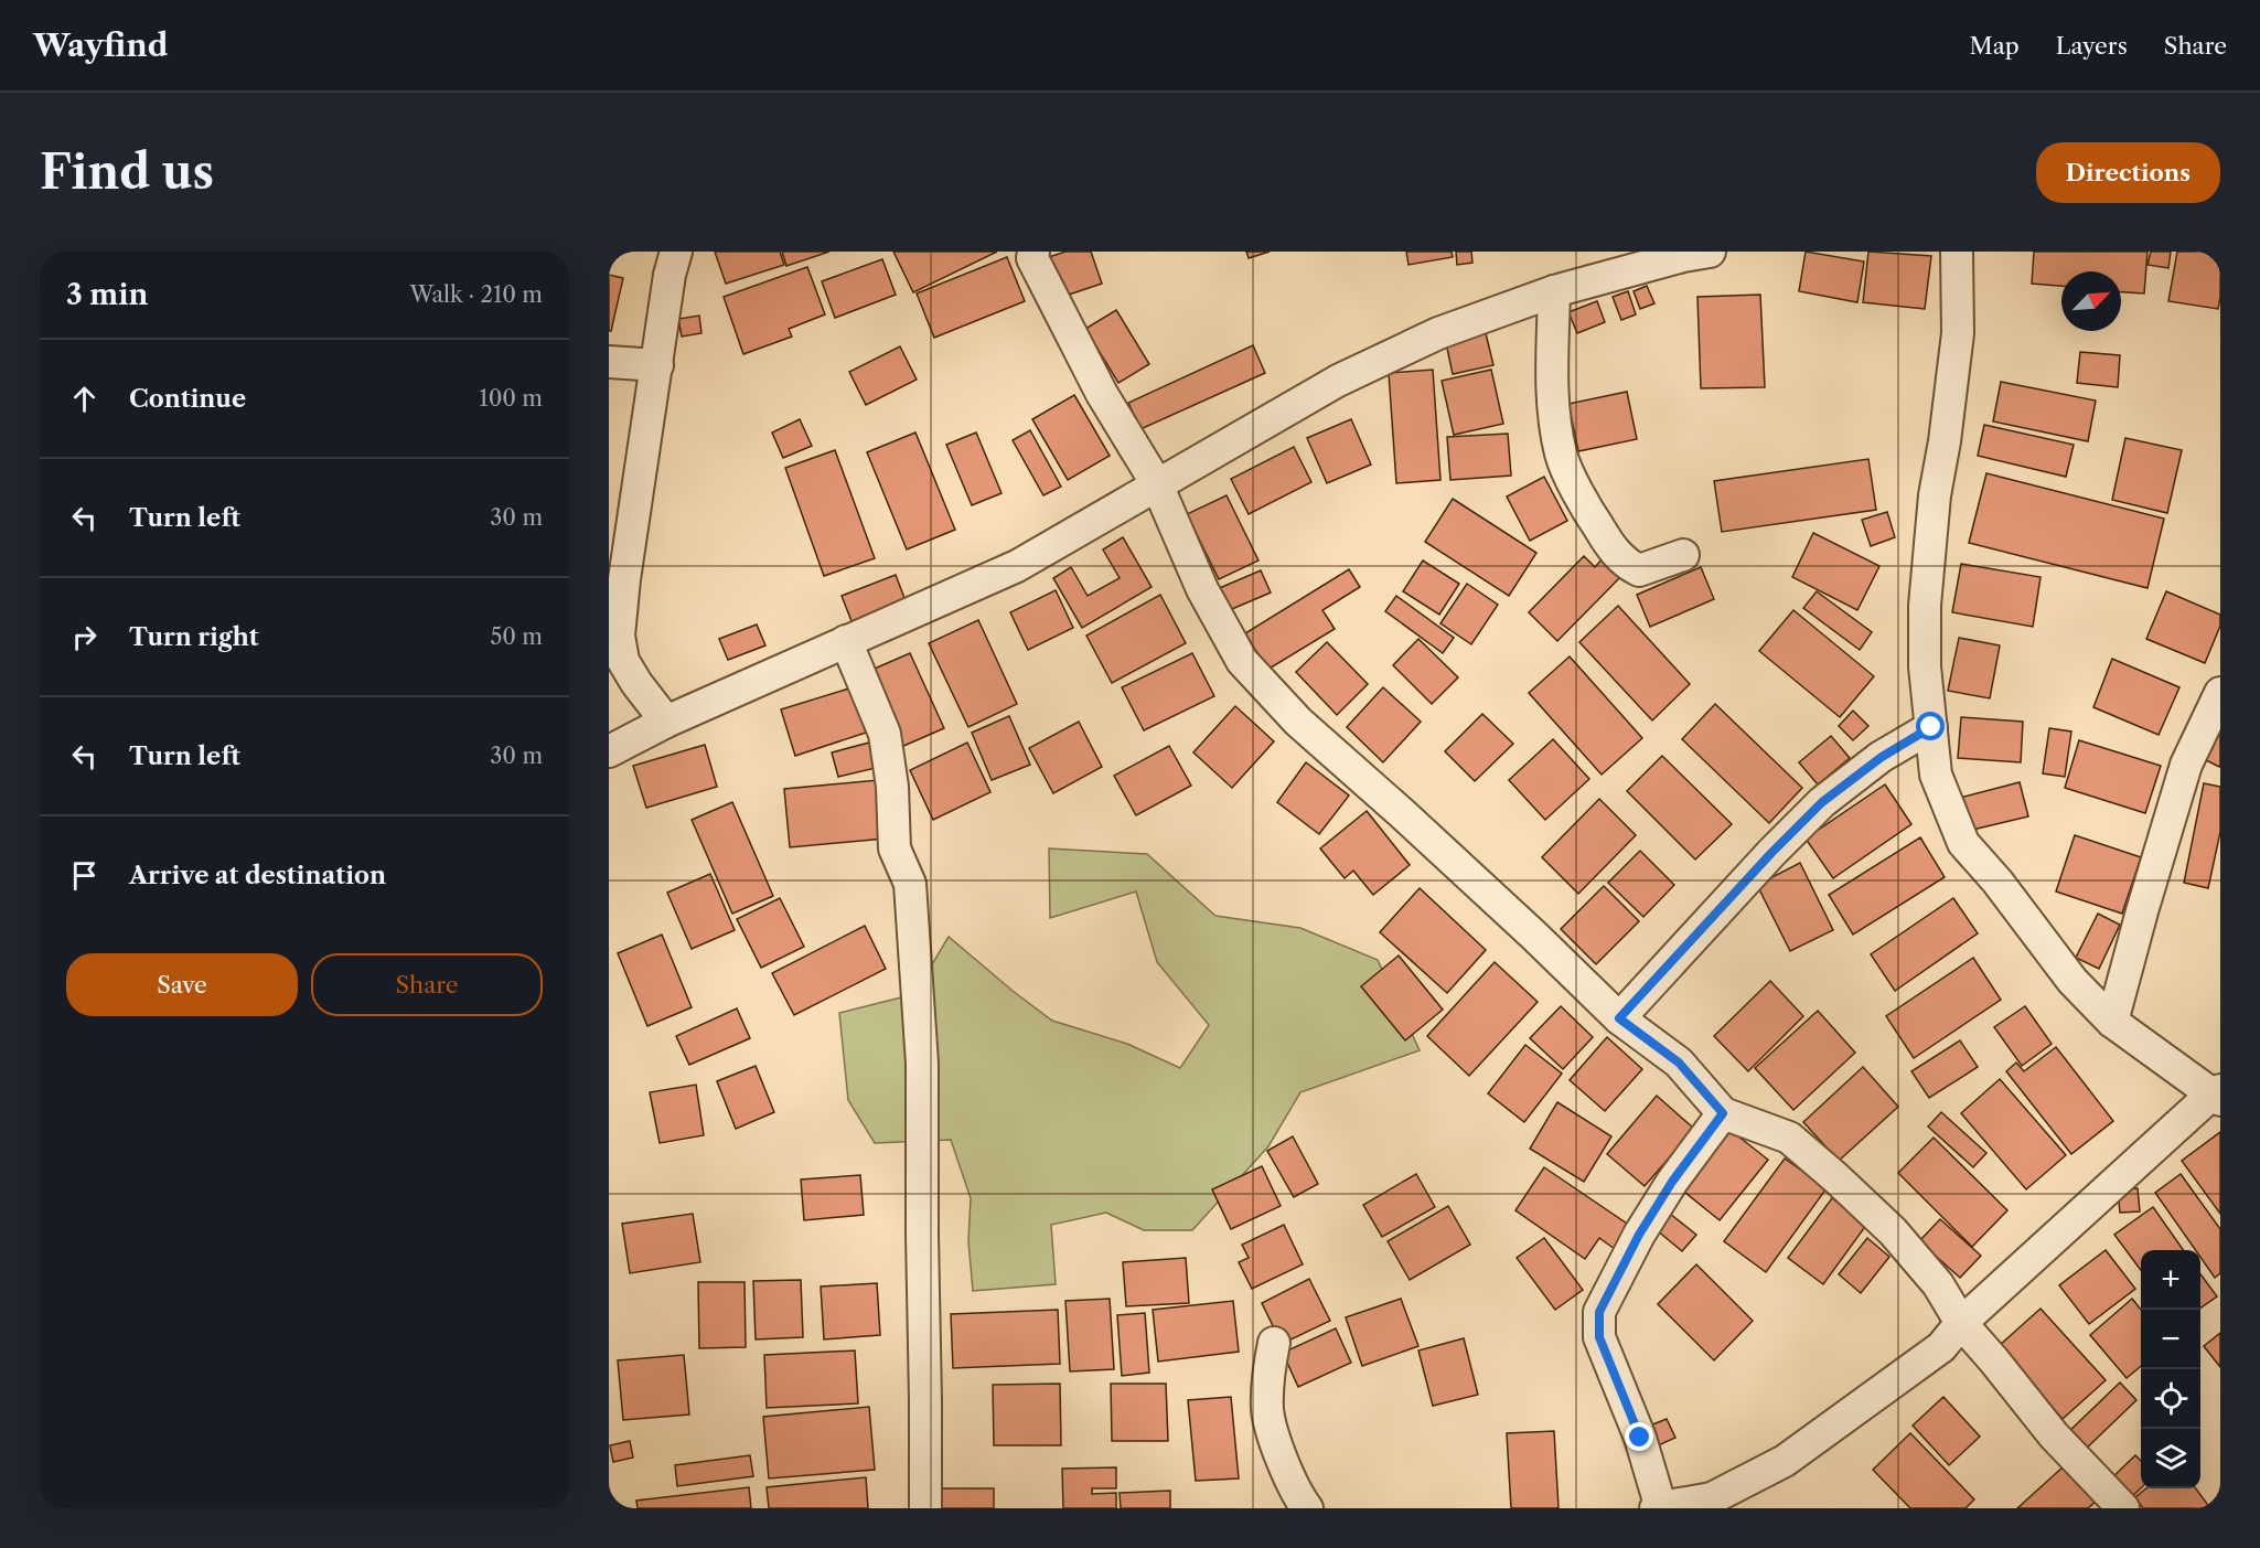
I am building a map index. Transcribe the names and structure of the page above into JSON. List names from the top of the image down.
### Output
{
  "north": "top right",
  "page": {
    "header": "Wayfind",
    "nav": ["Map", "Layers", "Share"],
    "buttons": [
      "Directions",
      ["Save", "Share"]
    ],
    "title": "Find us",
    "heading": ["3 min", "Walk · 210 m"],
    "list": [
      ["Continue", "100 m"],
      ["Turn left", "30 m"],
      ["Turn right", "50 m"],
      ["Turn left", "30 m"],
      "Arrive at destination"
    ],
    "map_buttons": ["+", "−"]
  }
}
